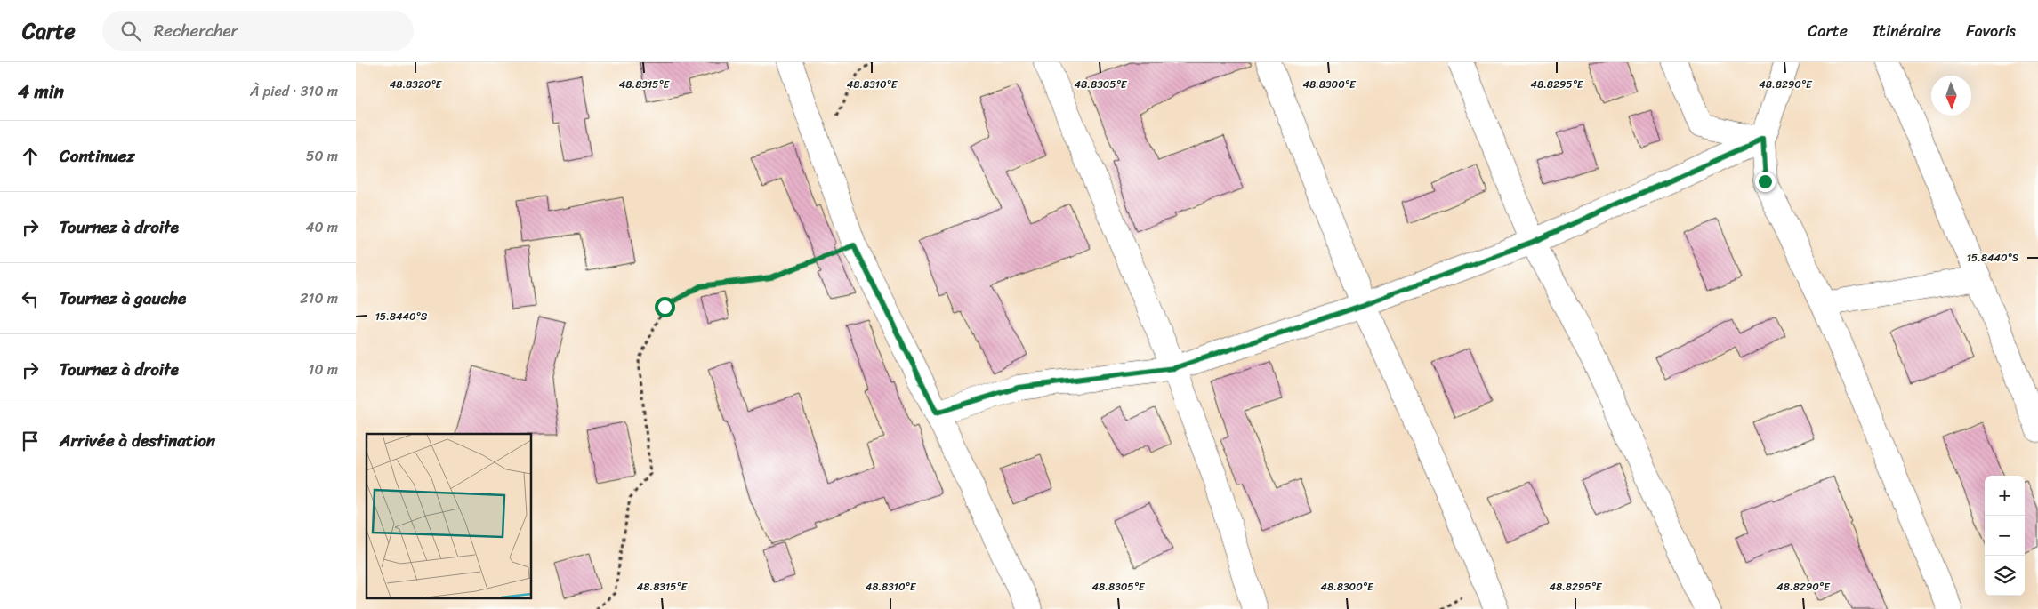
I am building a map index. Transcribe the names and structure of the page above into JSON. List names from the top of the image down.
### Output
{
  "north": "bottom",
  "page": {
    "header": "Carte",
    "search": "Rechercher",
    "nav": ["Carte", "Itinéraire", "Favoris"],
    "heading": ["4 min", "À pied · 310 m"],
    "list": [
      ["Continuez", "50 m"],
      ["Tournez à droite", "40 m"],
      ["Tournez à gauche", "210 m"],
      ["Tournez à droite", "10 m"],
      "Arrivée à destination"
    ],
    "map_buttons": ["+", "−"]
  },
  "coordinates": [
    "48.8320°E",
    "48.8315°E",
    "48.8310°E",
    "48.8305°E",
    "48.8300°E",
    "48.8295°E",
    "48.8290°E",
    "15.8440°S"
  ]
}
